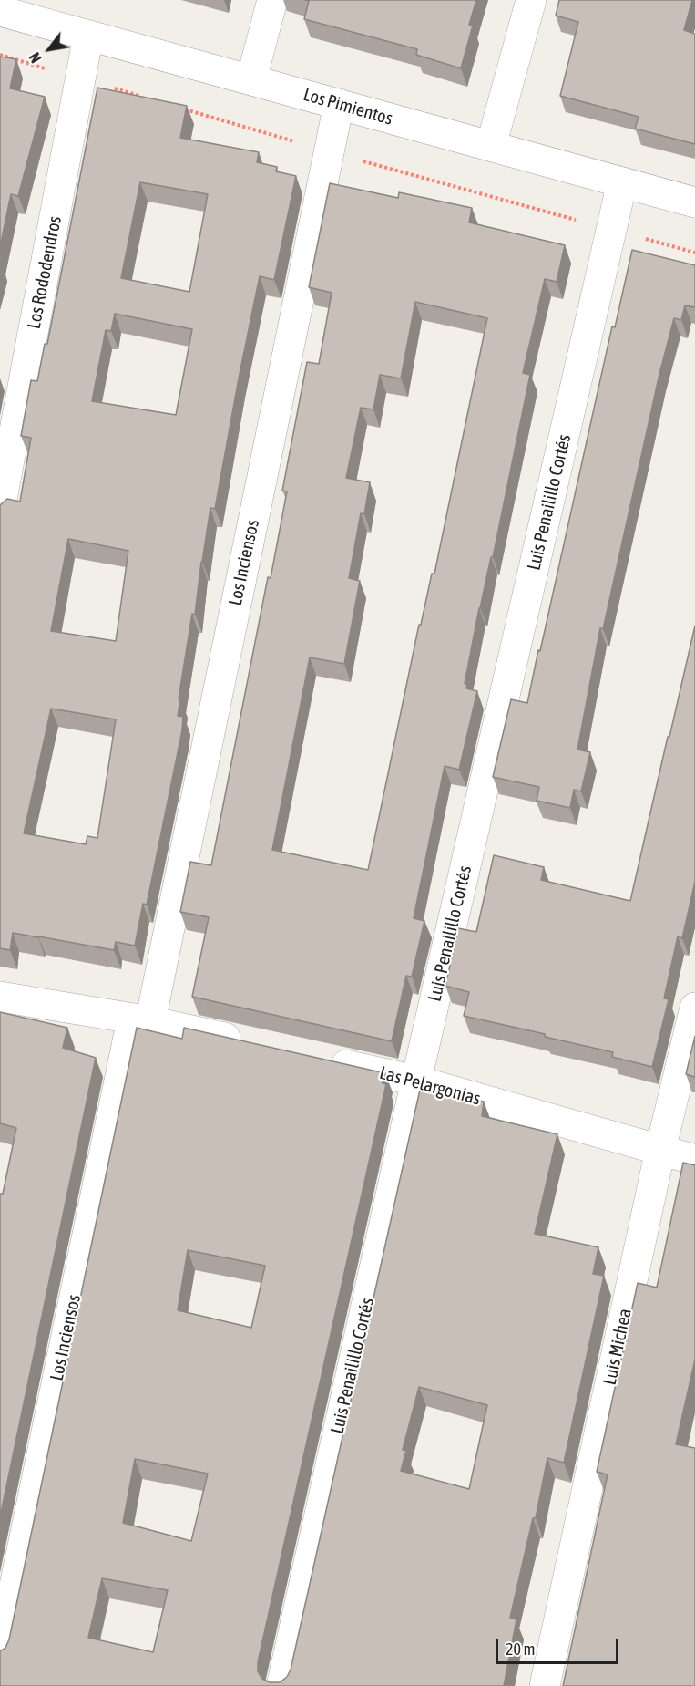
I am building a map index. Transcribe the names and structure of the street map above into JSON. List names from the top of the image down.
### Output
{
  "streets": {
    "street": [
      "Los Pimientos",
      "Los Rododendros",
      "Luis Penailillo Cortés",
      "Los Inciensos",
      "Las Pelargonias",
      "Luis Michea"
    ]
  },
  "crossings": [
    ["Los Pimientos", "Los Rododendros"],
    ["Los Pimientos", "Luis Penailillo Cortés"],
    ["Los Pimientos", "Los Inciensos"],
    ["Luis Penailillo Cortés", "Las Pelargonias"],
    ["Las Pelargonias", "Luis Michea"]
  ],
  "scale_bar": "20 m",
  "north": "bottom left"
}
